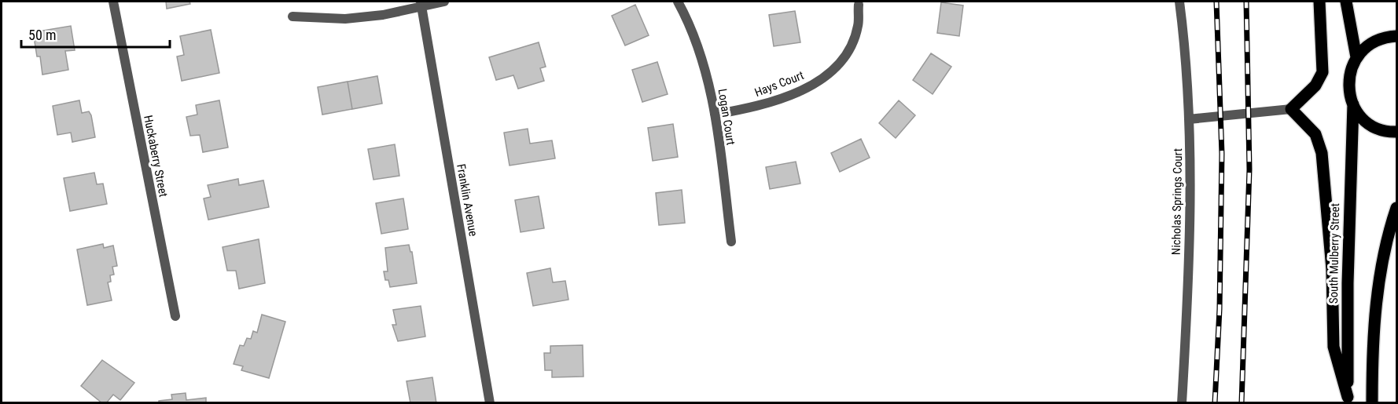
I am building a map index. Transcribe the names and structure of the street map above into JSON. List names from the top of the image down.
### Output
{
  "streets": {
    "main road": ["South Mulberry Street"],
    "street": [
      "Hays Court",
      "Logan Court",
      "Huckaberry Street",
      "Franklin Avenue",
      "Nicholas Springs Court"
    ]
  },
  "crossings": [
    ["Hays Court", "Logan Court"]
  ],
  "scale_bar": "50 m"
}
